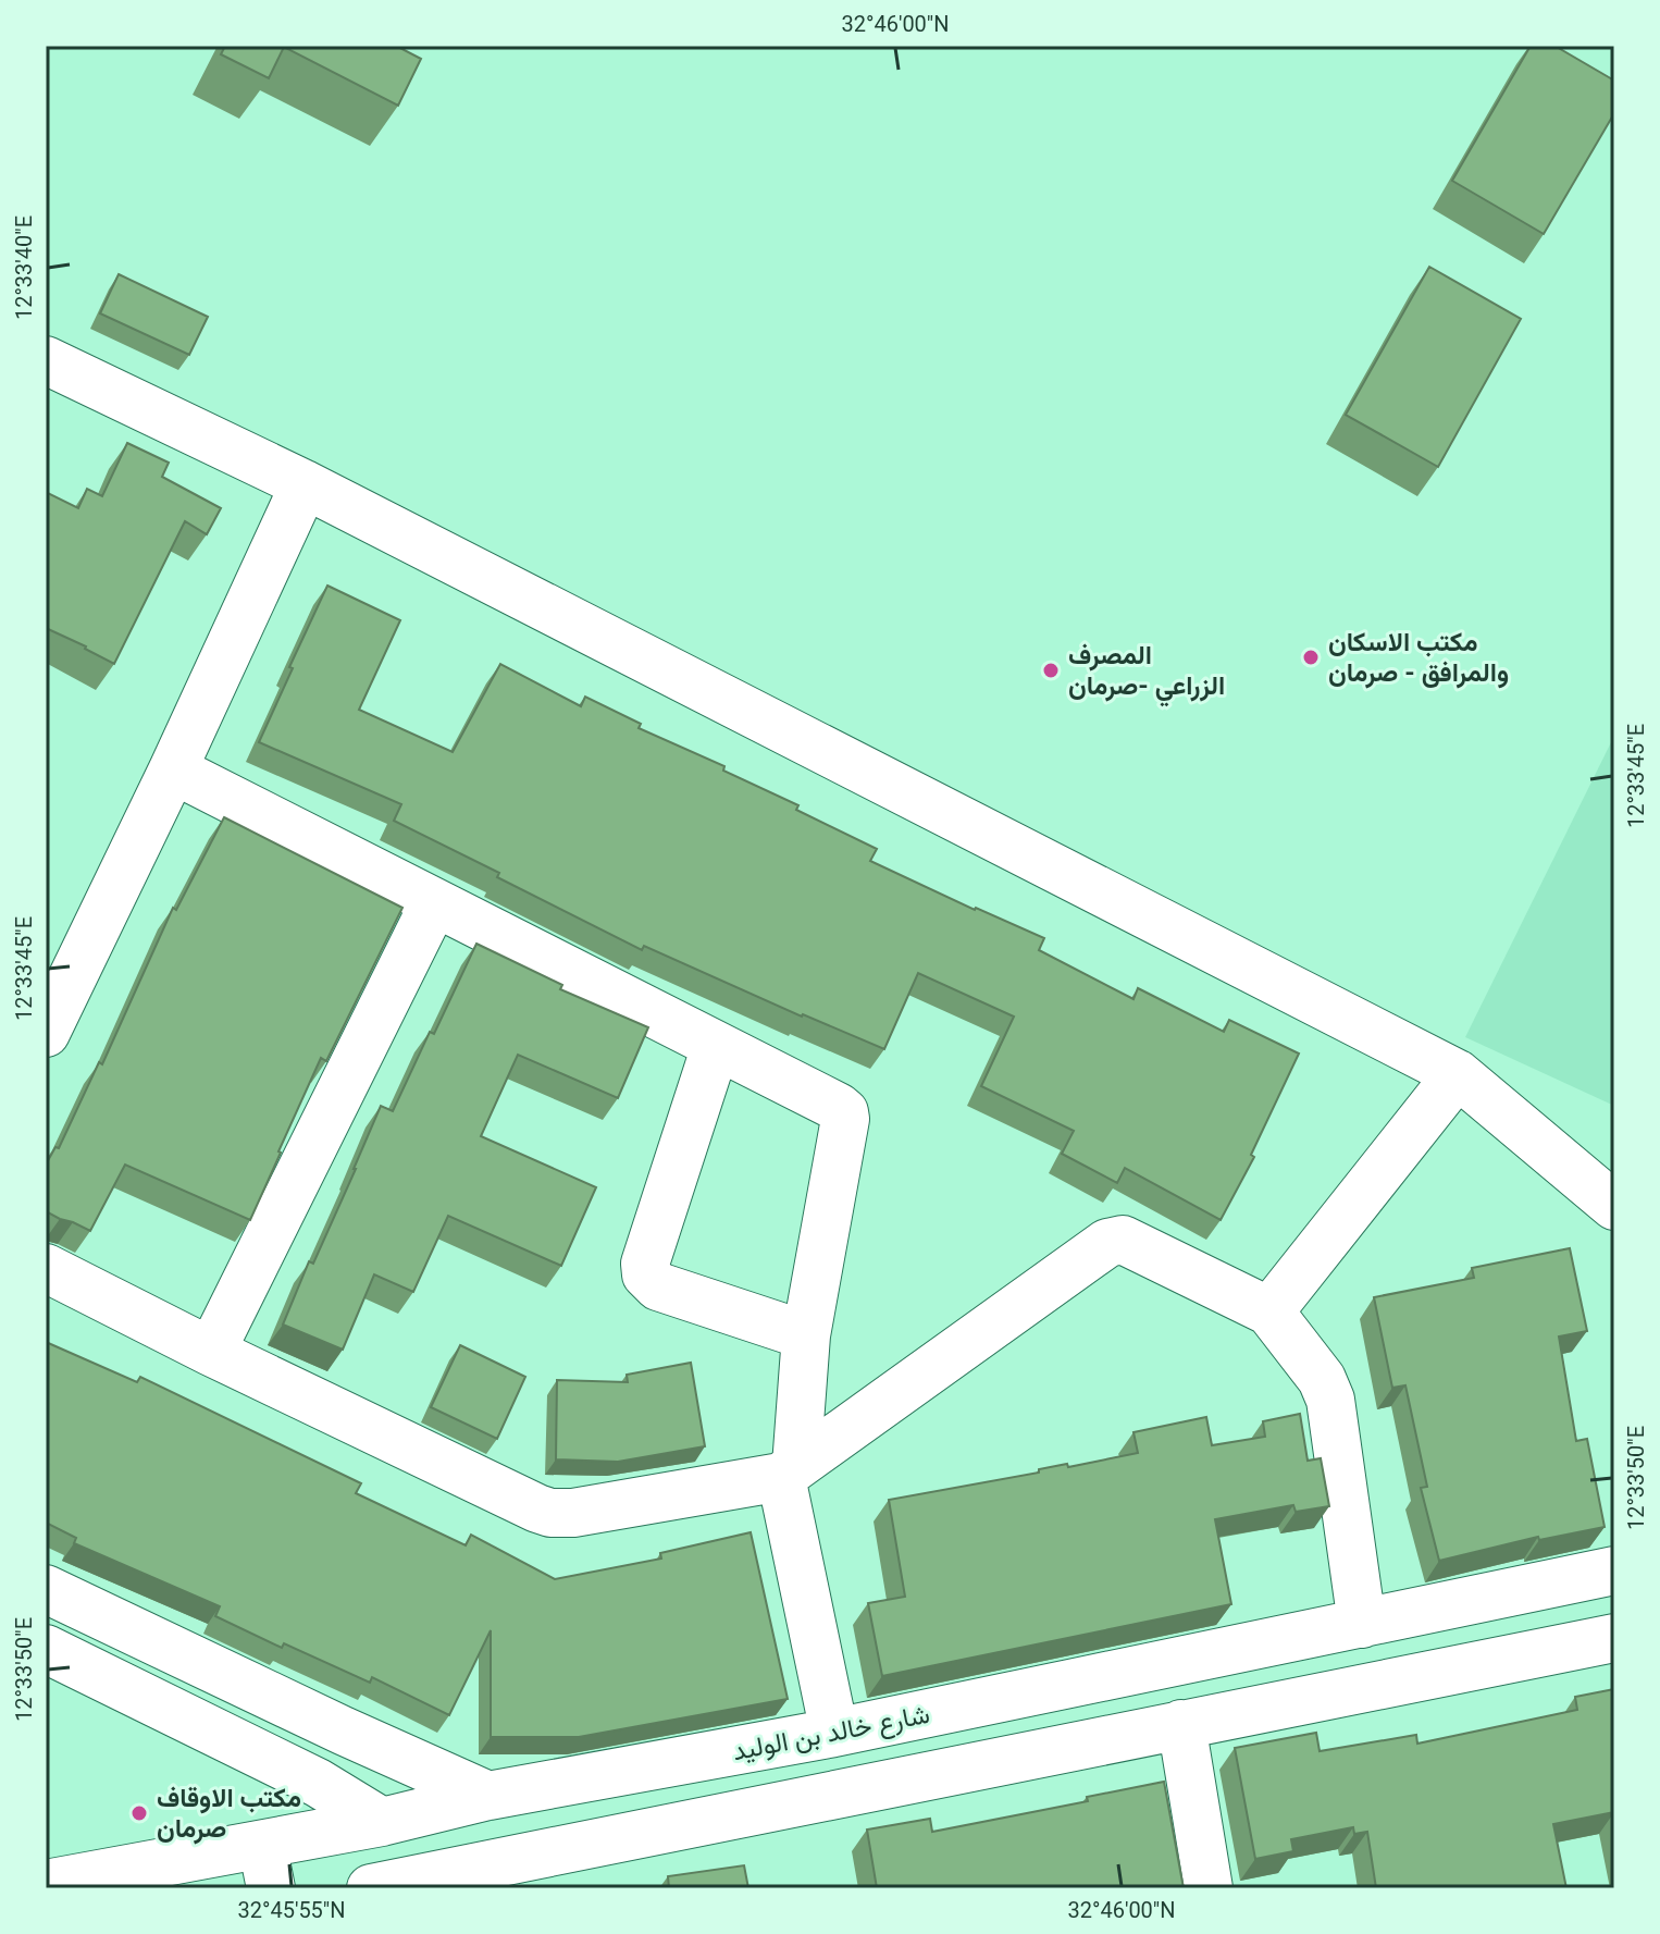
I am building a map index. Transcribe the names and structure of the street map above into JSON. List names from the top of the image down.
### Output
{
  "streets": {
    "street": ["شارع خالد بن الوليد"]
  },
  "places": ["مكتب الاسكان والمرافق - صرمان", "المصرف الزراعي -صرمان", "مكتب الاوقاف صرمان"],
  "coordinates": [
    "32°46'00\"N",
    "12°33'40\"E",
    "12°33'45\"E",
    "12°33'50\"E",
    "32°45'55\"N"
  ]
}
